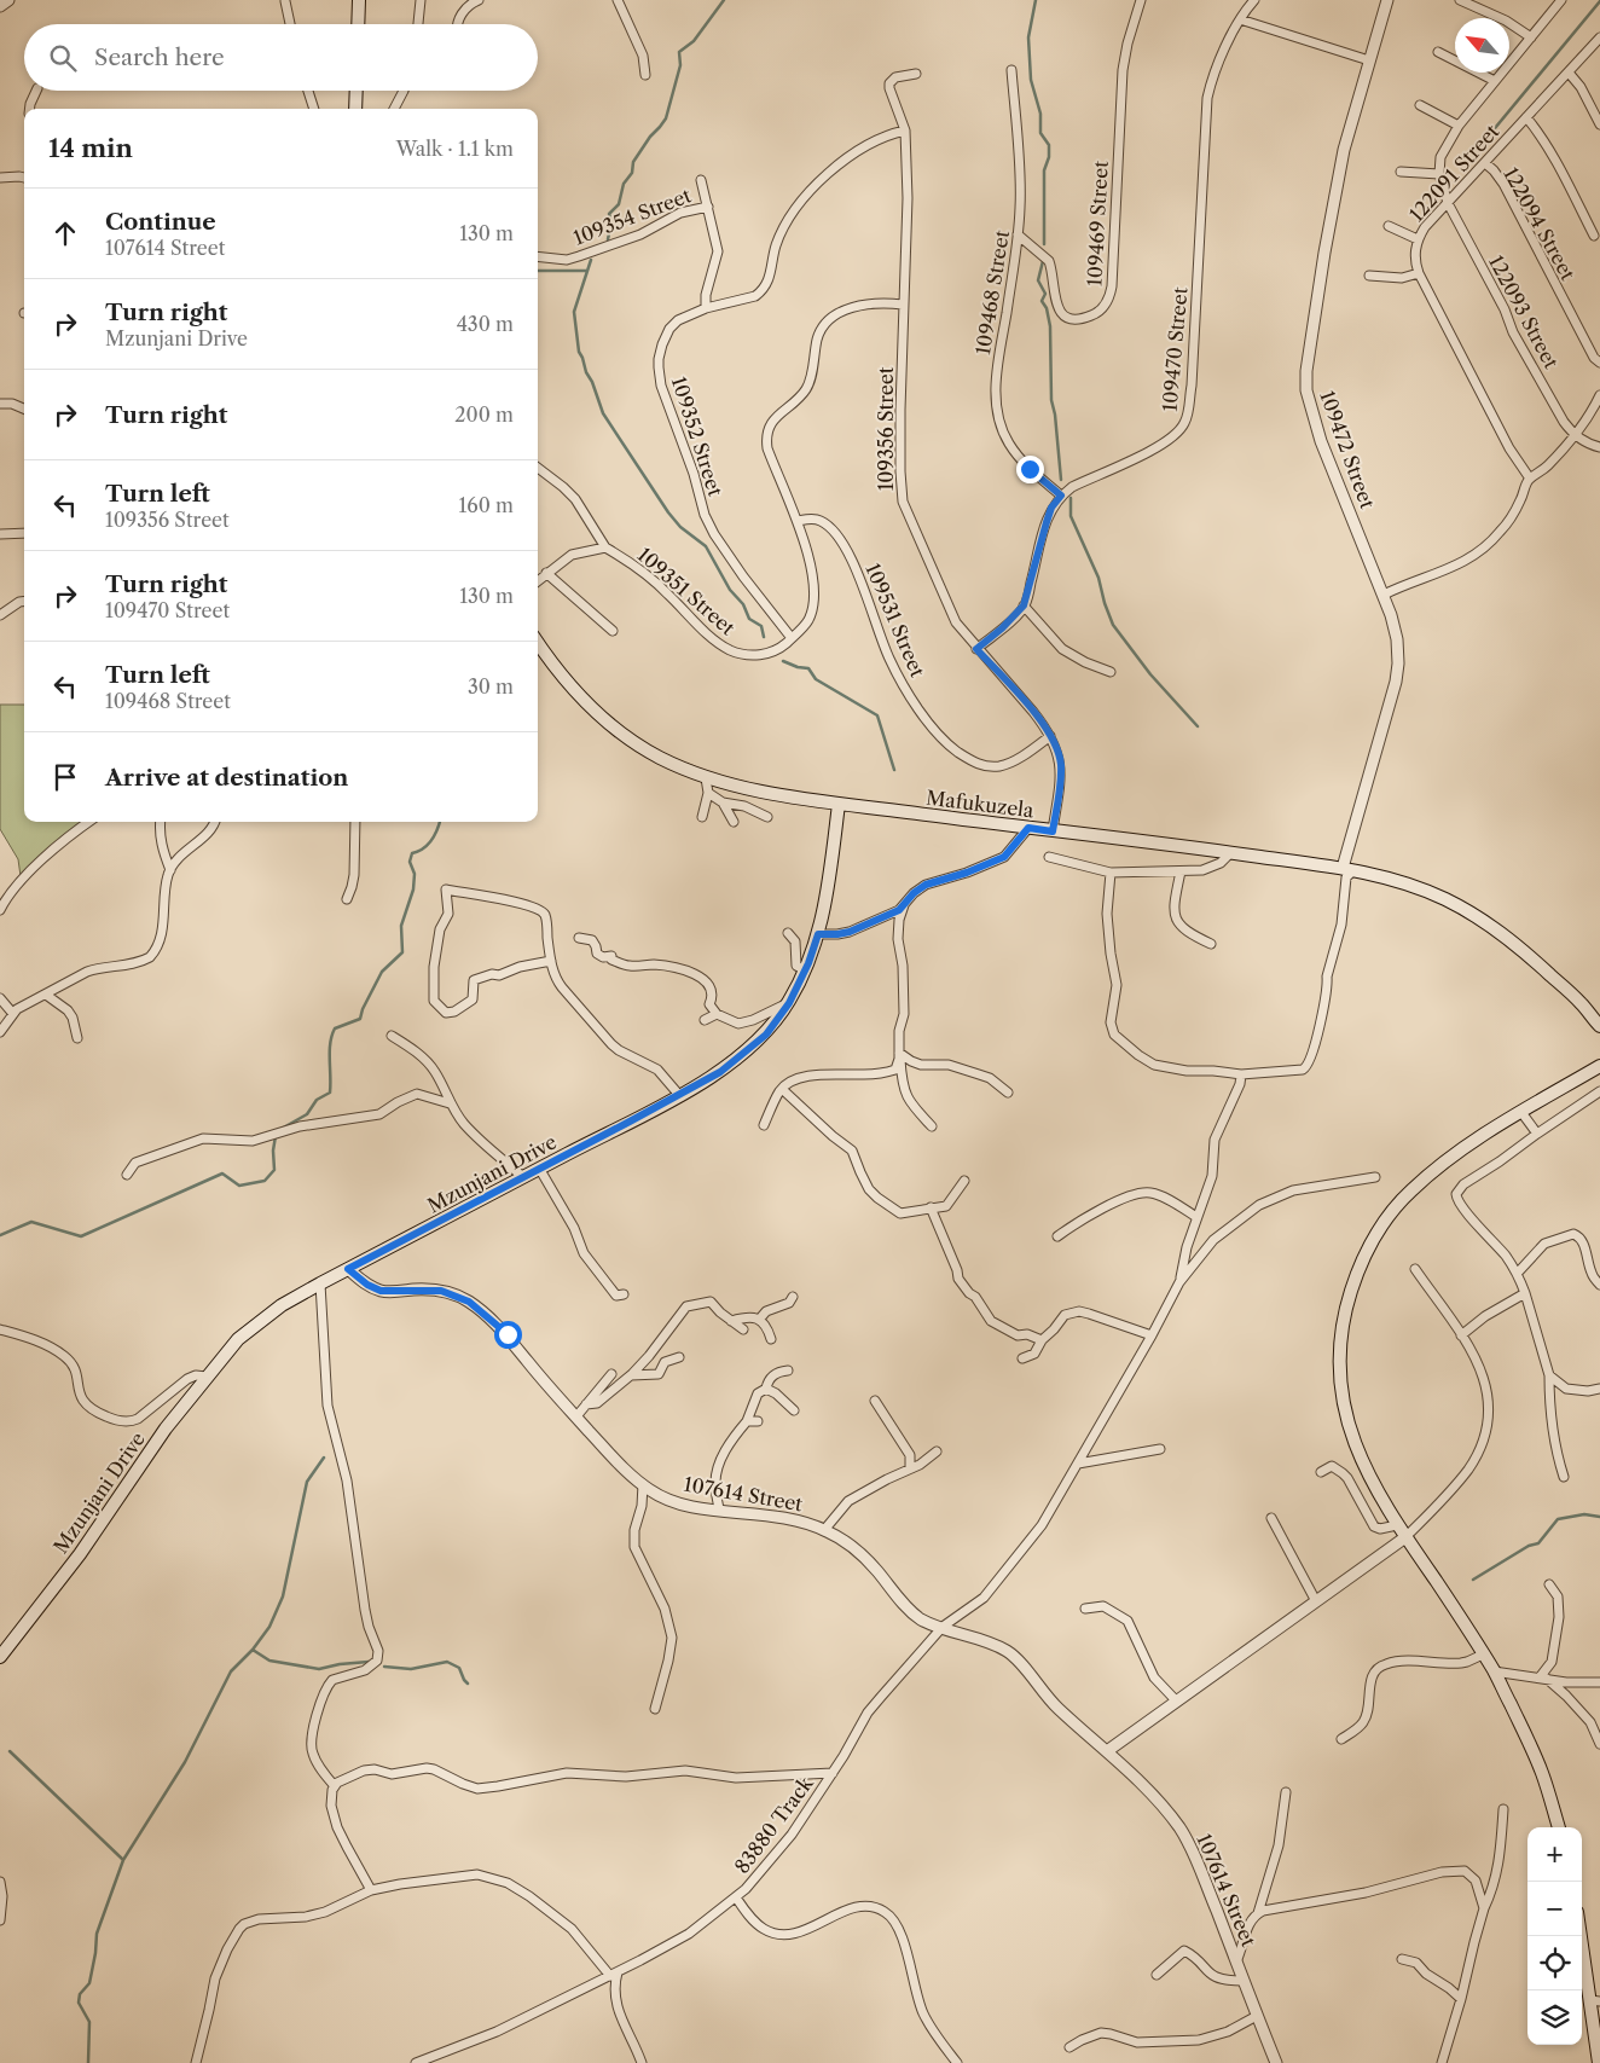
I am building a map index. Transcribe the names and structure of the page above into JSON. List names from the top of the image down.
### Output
{
  "streets": {
    "main road": ["Mafukuzela", "Mzunjani Drive"],
    "street": [
      "122091 Street",
      "109354 Street",
      "109469 Street",
      "122094 Street",
      "109468 Street",
      "122093 Street",
      "109470 Street",
      "109356 Street",
      "109352 Street",
      "109472 Street",
      "109351 Street",
      "109531 Street",
      "107614 Street",
      "83880 Track"
    ]
  },
  "crossings": [
    ["122091 Street", "122094 Street"],
    ["122091 Street", "122093 Street"],
    ["109469 Street", "109468 Street"],
    ["109468 Street", "109470 Street"],
    ["109470 Street", "109356 Street"],
    ["109356 Street", "109352 Street"],
    ["109356 Street", "109351 Street"],
    ["109356 Street", "109531 Street"],
    ["109356 Street", "Mafukuzela"],
    ["109352 Street", "109351 Street"],
    ["109472 Street", "Mafukuzela"],
    ["109351 Street", "109531 Street"],
    ["Mafukuzela", "Mzunjani Drive"],
    ["Mzunjani Drive", "107614 Street"],
    ["107614 Street", "83880 Track"]
  ],
  "north": "top left",
  "page": {
    "search": "Search here",
    "heading": ["14 min", "Walk · 1.1 km"],
    "list": [
      ["Continue", "107614 Street", "130 m"],
      ["Turn right", "Mzunjani Drive", "430 m"],
      ["Turn right", "200 m"],
      ["Turn left", "109356 Street", "160 m"],
      ["Turn right", "109470 Street", "130 m"],
      ["Turn left", "109468 Street", "30 m"],
      "Arrive at destination"
    ],
    "map_buttons": ["+", "−"]
  }
}
